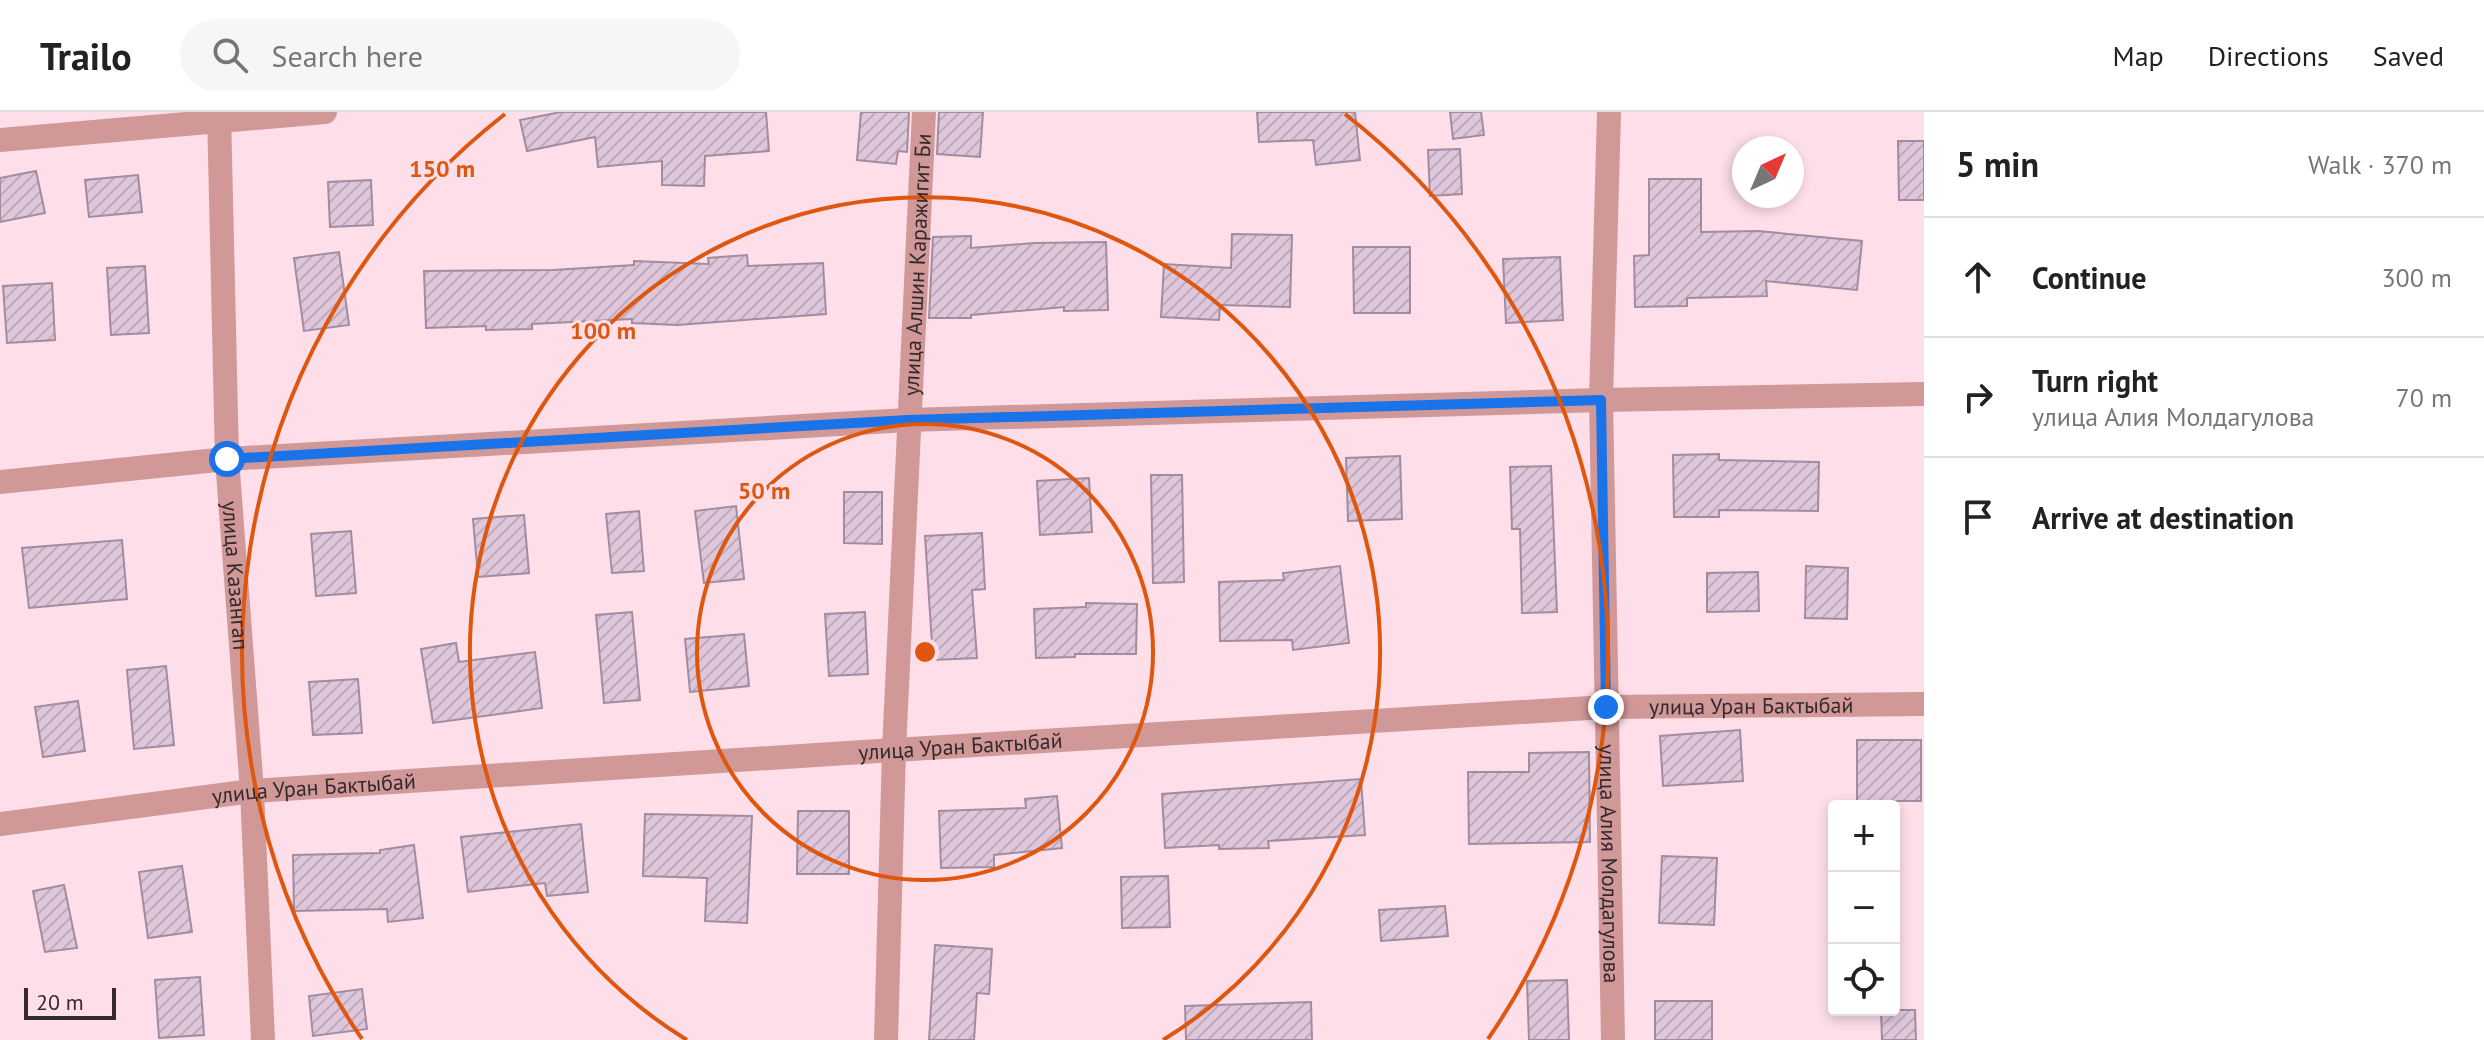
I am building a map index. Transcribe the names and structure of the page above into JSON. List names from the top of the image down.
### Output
{
  "streets": {
    "street": [
      "улица Алшин Каражигит Би",
      "улица Казангап",
      "улица Уран Бактыбай",
      "улица Алия Молдагулова"
    ]
  },
  "crossings": [
    ["улица Алшин Каражигит Би", "улица Уран Бактыбай"],
    ["улица Казангап", "улица Уран Бактыбай"],
    ["улица Уран Бактыбай", "улица Алия Молдагулова"]
  ],
  "scale_bar": "20 m",
  "north": "top right",
  "page": {
    "header": "Trailo",
    "search": "Search here",
    "nav": ["Map", "Directions", "Saved"],
    "heading": ["5 min", "Walk · 370 m"],
    "list": [
      ["Continue", "300 m"],
      ["Turn right", "улица Алия Молдагулова", "70 m"],
      "Arrive at destination"
    ],
    "map_buttons": ["+", "−"],
    "scale": "20 m"
  },
  "rings": ["150 m", "100 m", "50 m"]
}
